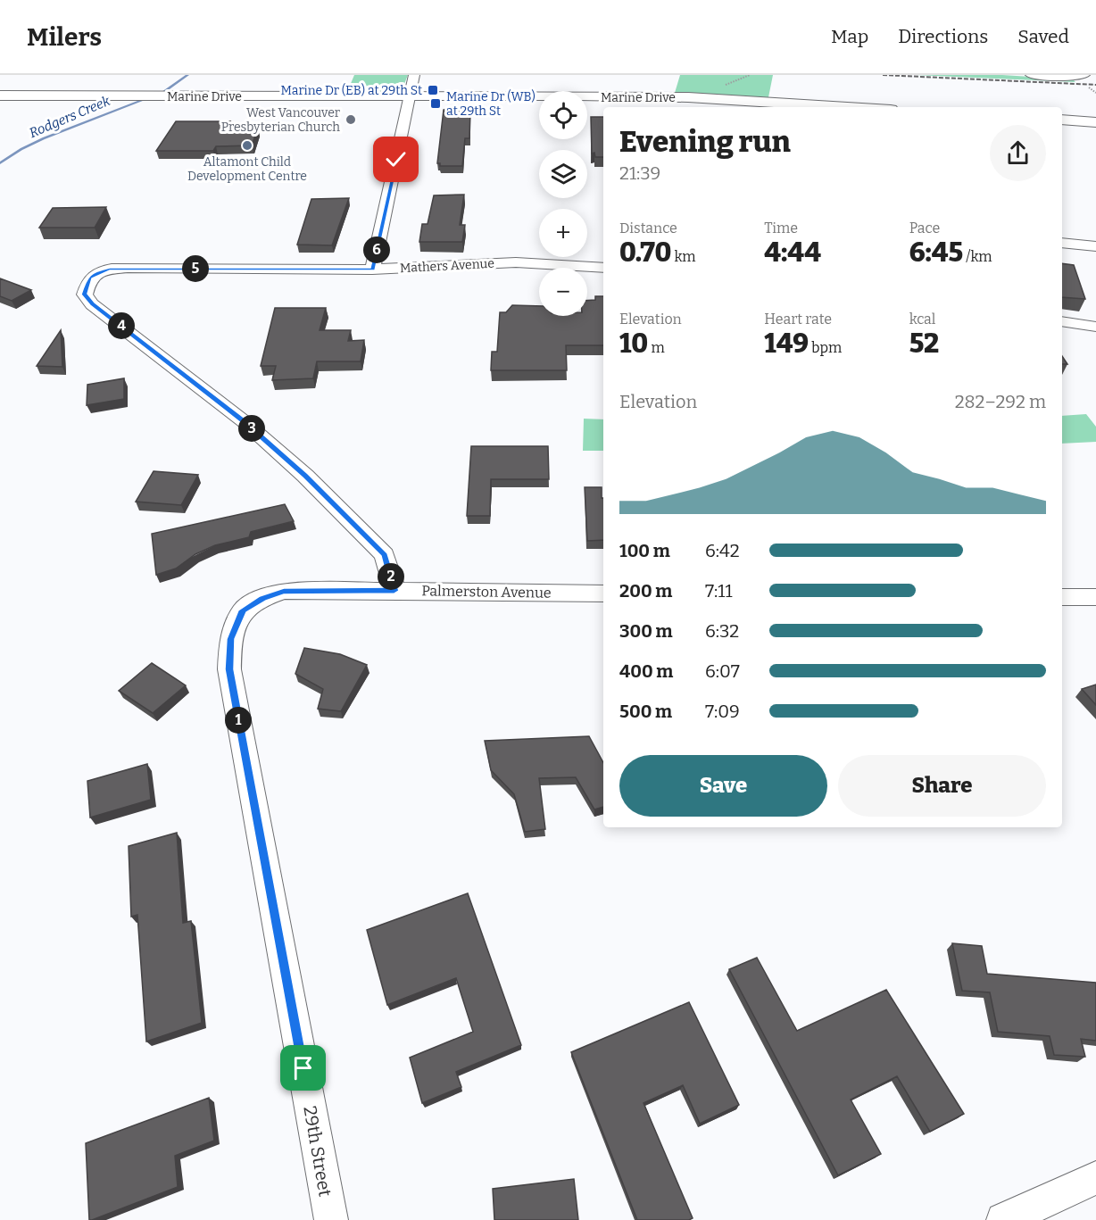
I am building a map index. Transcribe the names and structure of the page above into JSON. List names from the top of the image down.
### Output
{
  "streets": {
    "main road": ["Marine Drive"],
    "street": ["Mathers Avenue", "Palmerston Avenue", "29th Street"]
  },
  "crossings": [
    ["Mathers Avenue", "Palmerston Avenue"],
    ["Palmerston Avenue", "29th Street"]
  ],
  "water": ["Rodgers Creek"],
  "places": {
    "transit": ["Marine Dr (EB) at 29th St", "Marine Dr (WB) at 29th St"],
    "other": ["West Vancouver Presbyterian Church", "Altamont Child Development Centre"]
  },
  "page": {
    "header": "Milers",
    "nav": ["Map", "Directions", "Saved"],
    "map_buttons": ["+", "−"],
    "heading": ["Evening run", "21:39"],
    "stats": [
      ["Distance", "0.70 km"],
      ["Time", "4:44"],
      ["Pace", "6:45 /km"],
      ["Elevation", "10 m"],
      ["Heart rate", "149 bpm"],
      ["kcal", "52"]
    ],
    "pins": [
      "6",
      "5",
      "4",
      "3",
      "2",
      "1"
    ],
    "chart": ["Elevation", "282–292 m"],
    "list": [
      {
        "name": "100 m",
        "note": "6:42"
      },
      {
        "name": "200 m",
        "note": "7:11"
      },
      {
        "name": "300 m",
        "note": "6:32"
      },
      {
        "name": "400 m",
        "note": "6:07"
      },
      {
        "name": "500 m",
        "note": "7:09"
      }
    ],
    "buttons": ["Save", "Share"]
  }
}
